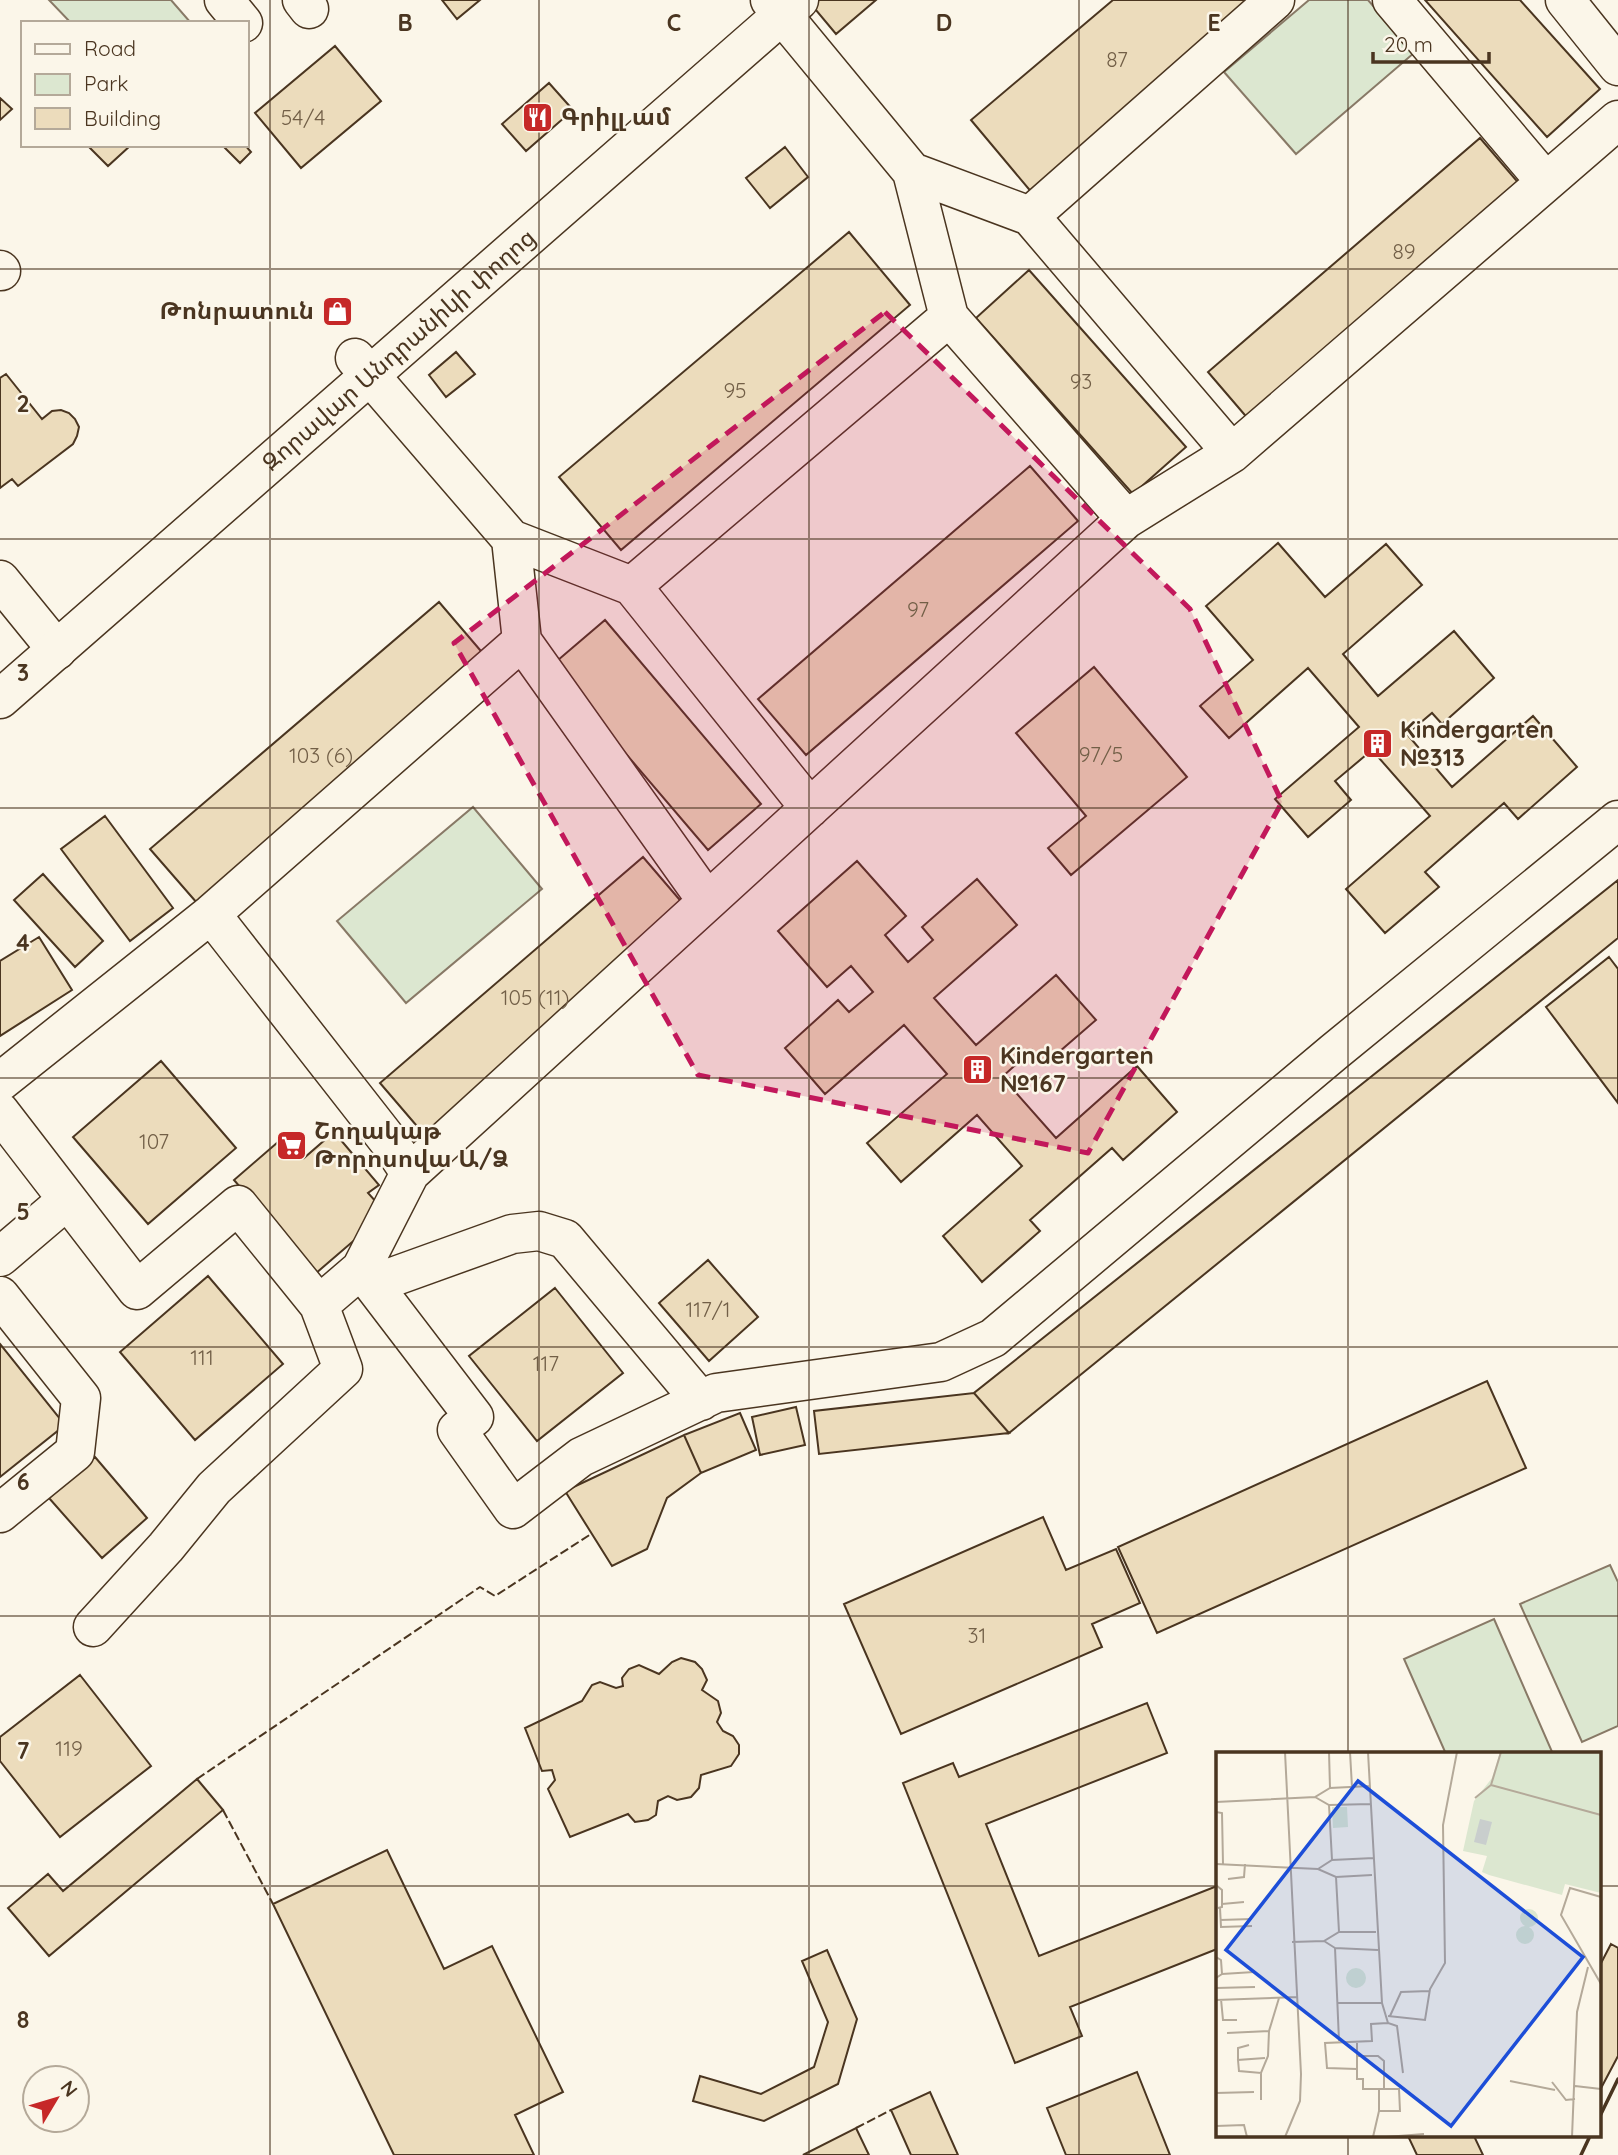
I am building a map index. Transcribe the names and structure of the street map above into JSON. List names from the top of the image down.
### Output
{
  "streets": {
    "main road": ["Զորավար Անդրանիկի փողոց"]
  },
  "places": {
    "restaurant": ["Գրիլլ ամ"],
    "shop": ["Թոնրատուն"],
    "building": ["Kindergarten №313", "Kindergarten №167"],
    "supermarket": ["Շողակաթ Թորոսովա Ա/Ձ"]
  },
  "house_numbers": [
    "87",
    "54/4",
    "89",
    "93",
    "95",
    "97",
    "97/5",
    "103 (6)",
    "105 (11)",
    "107",
    "117/1",
    "111",
    "117",
    "31",
    "119"
  ],
  "legend": ["Road", "Park", "Building"],
  "scale_bar": "20 m",
  "north": "top right",
  "grid": {
    "columns": [
      "B",
      "C",
      "D",
      "E"
    ],
    "rows": [
      "2",
      "3",
      "4",
      "5",
      "6",
      "7",
      "8"
    ]
  }
}
